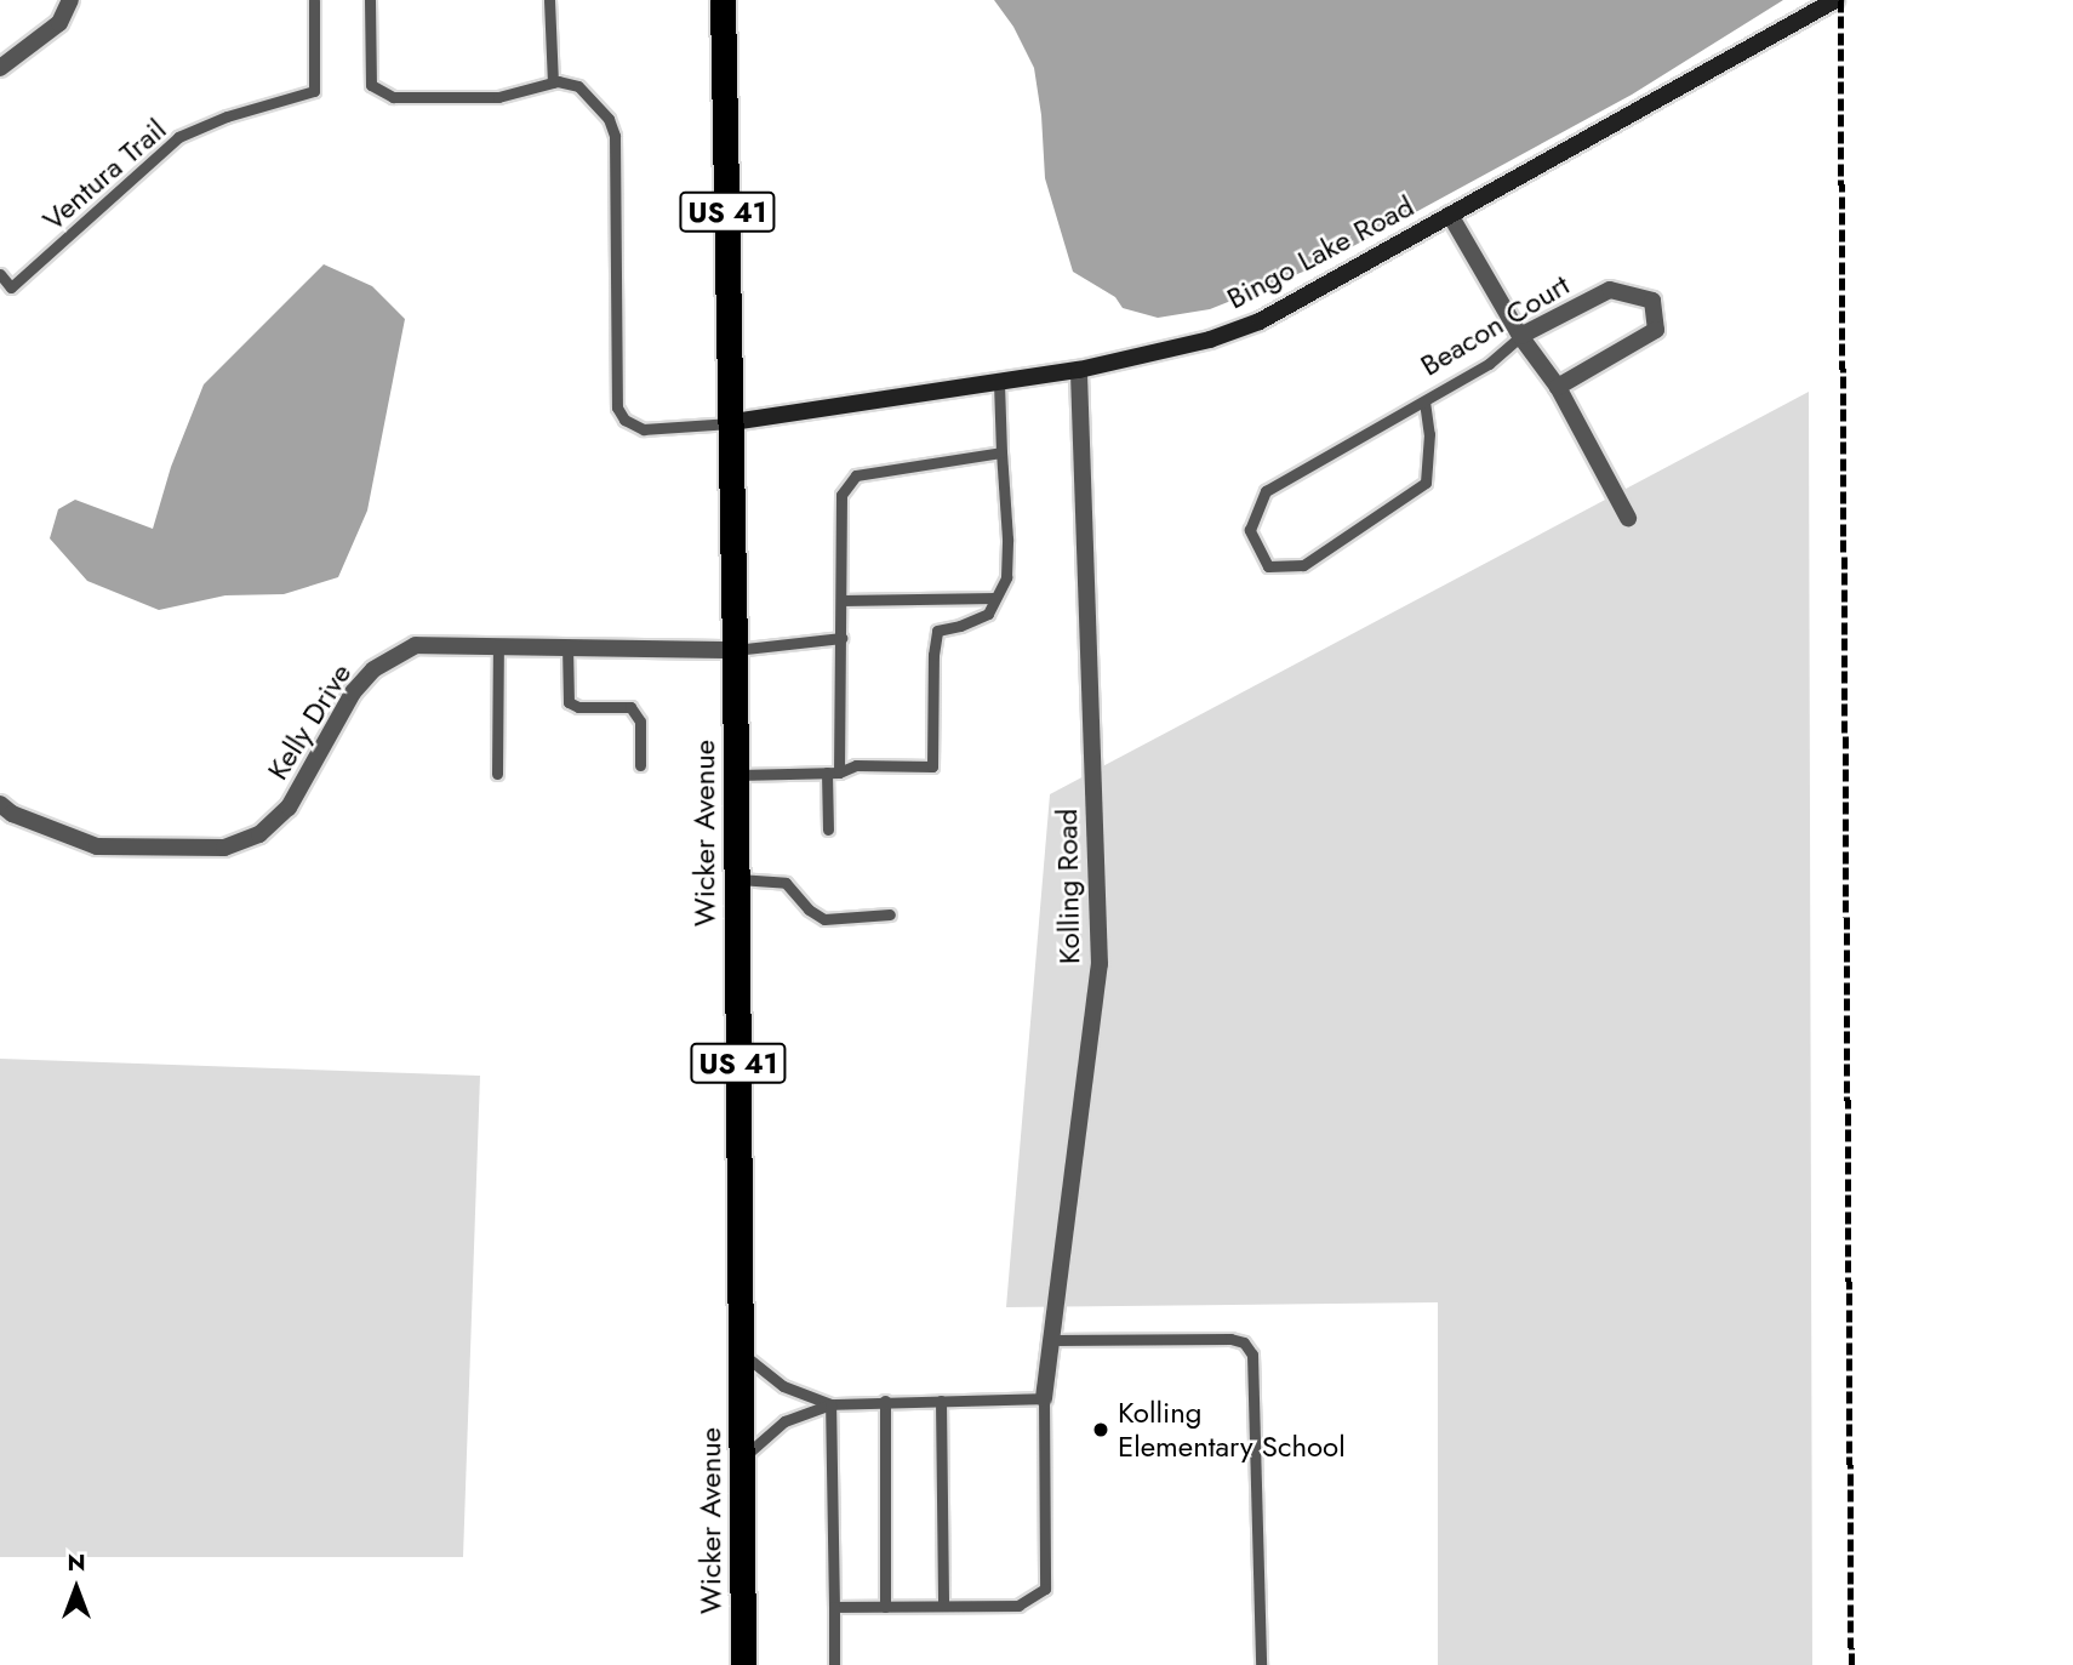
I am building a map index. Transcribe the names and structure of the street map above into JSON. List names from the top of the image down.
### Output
{
  "streets": {
    "highway": ["US 41", "Wicker Avenue"],
    "street": [
      "Bingo Lake Road",
      "Beacon Court",
      "Kelly Drive",
      "Kolling Road"
    ],
    "lane": ["Ventura Trail"]
  },
  "crossings": [
    ["Bingo Lake Road", "Wicker Avenue"],
    ["Bingo Lake Road", "Kolling Road"],
    ["Kelly Drive", "Wicker Avenue"]
  ],
  "places": ["Kolling Elementary School"],
  "north": "top"
}
